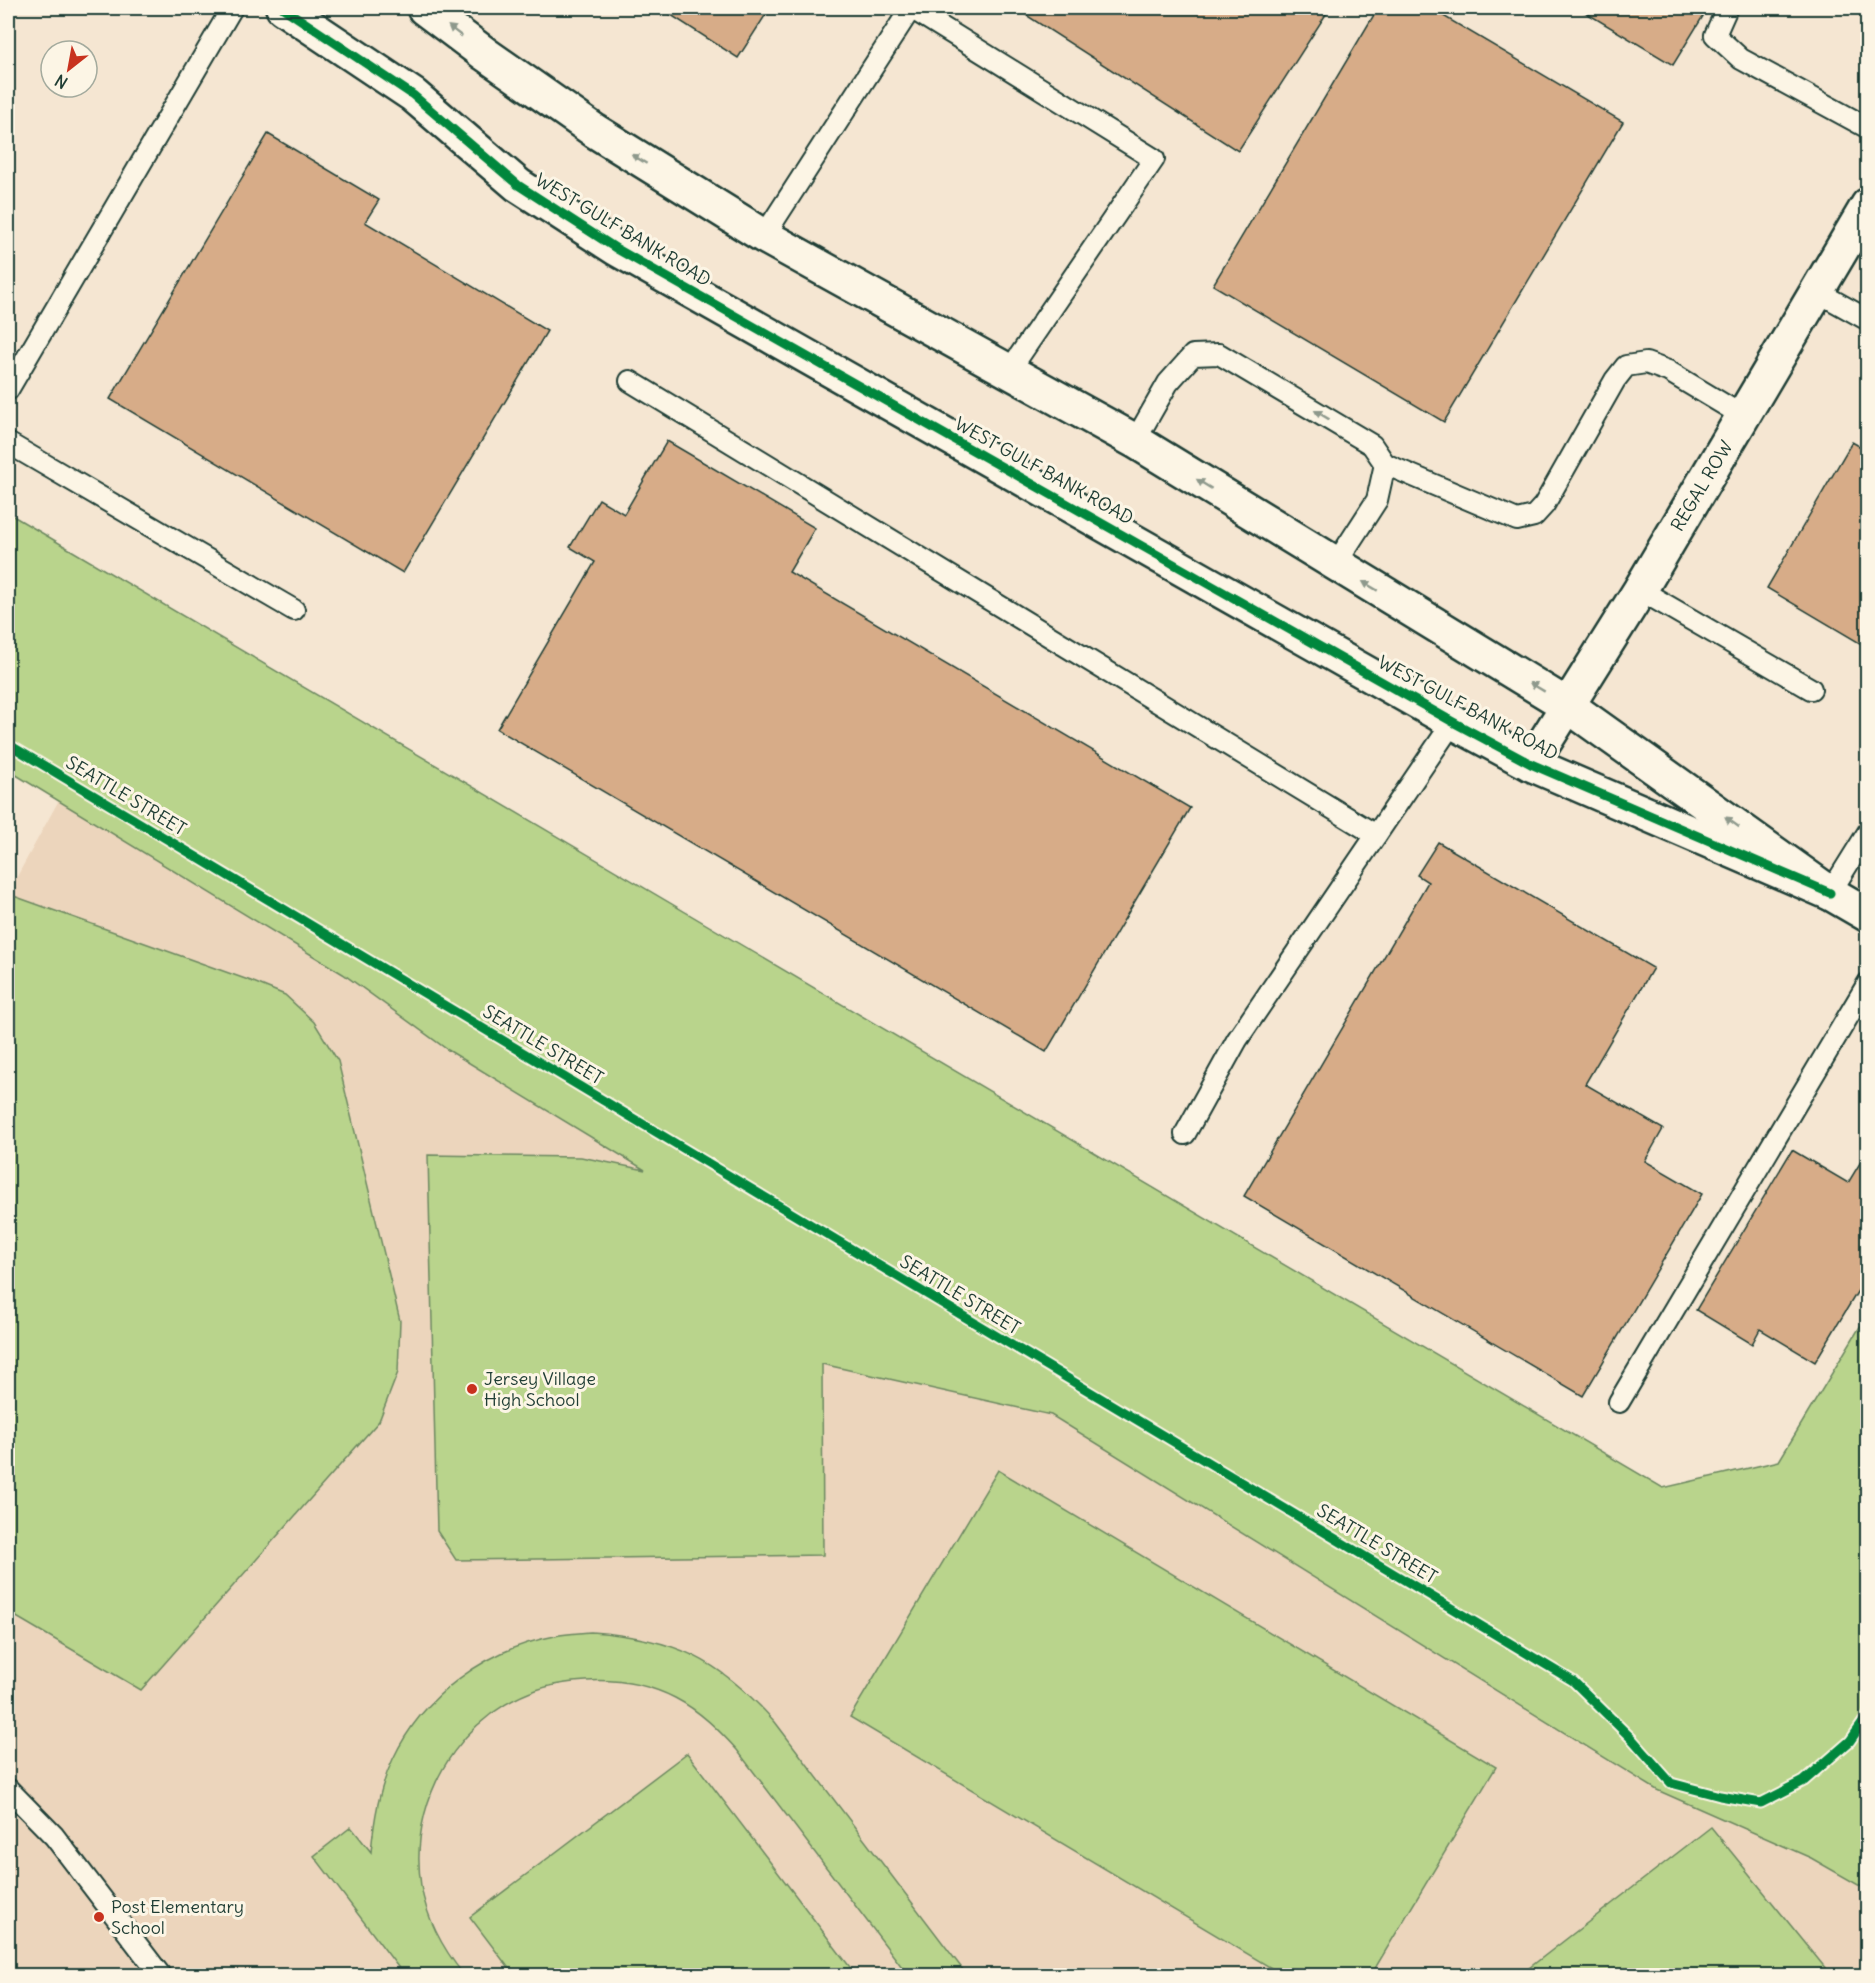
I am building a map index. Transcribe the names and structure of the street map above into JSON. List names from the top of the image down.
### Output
{
  "streets": {
    "street": ["WEST GULF BANK ROAD", "REGAL ROW"],
    "cycle path": ["SEATTLE STREET"]
  },
  "crossings": [
    ["WEST GULF BANK ROAD", "REGAL ROW"]
  ],
  "places": ["Jersey Village High School", "Post Elementary School"],
  "north": "bottom left"
}
